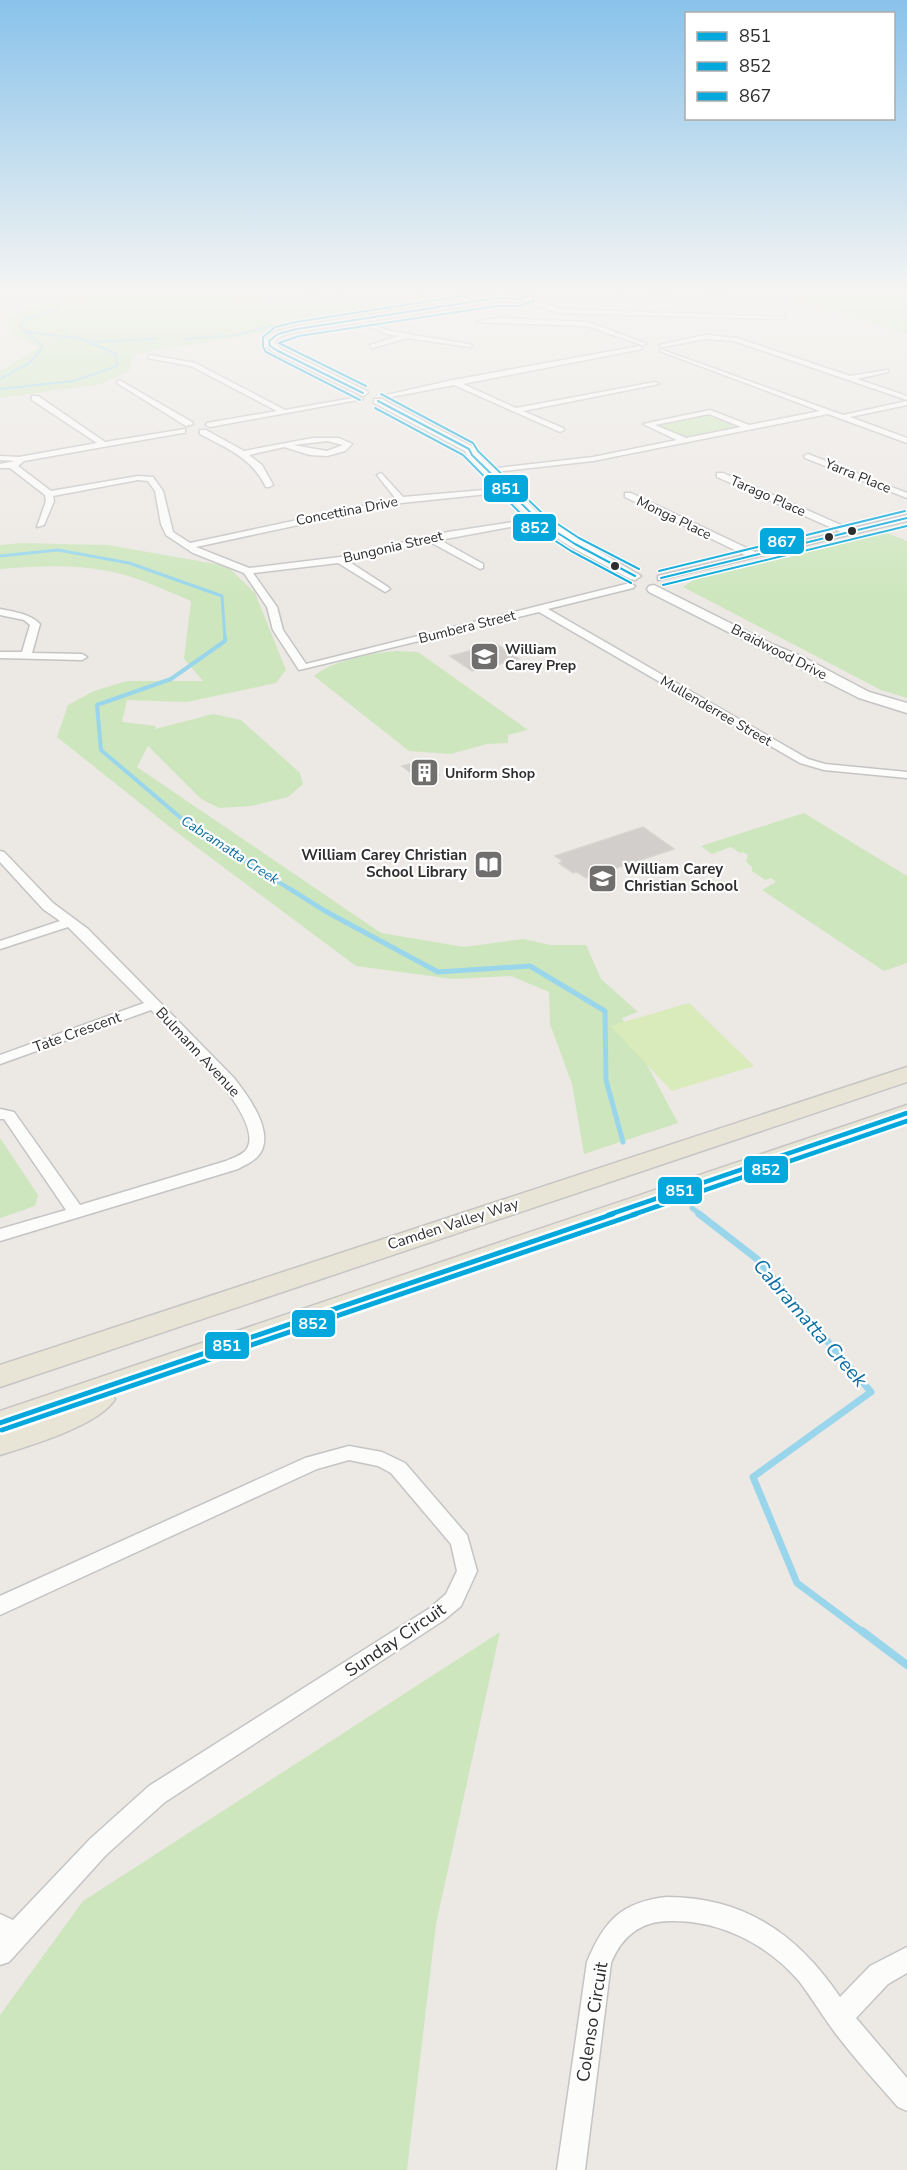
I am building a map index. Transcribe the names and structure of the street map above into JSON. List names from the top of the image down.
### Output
{
  "streets": {
    "main road": ["Camden Valley Way"],
    "street": [
      "Yarra Place",
      "Tarago Place",
      "Concettina Drive",
      "Monga Place",
      "Bungonia Street",
      "Bumbera Street",
      "Braidwood Drive",
      "Mullenderree Street",
      "Tate Crescent",
      "Bulmann Avenue",
      "Sunday Circuit",
      "Colenso Circuit"
    ]
  },
  "crossings": [
    ["Bungonia Street", "Bumbera Street"],
    ["Bumbera Street", "Braidwood Drive"],
    ["Bumbera Street", "Mullenderree Street"],
    ["Tate Crescent", "Bulmann Avenue"]
  ],
  "water": ["Cabramatta Creek"],
  "places": {
    "school or university": ["William Carey Prep", "William Carey Christian School"],
    "building": ["Uniform Shop"],
    "library": ["William Carey Christian School Library"]
  },
  "lines": ["transit line 851", "transit line 867", "transit line 852"],
  "legend": ["851", "852", "867"]
}
